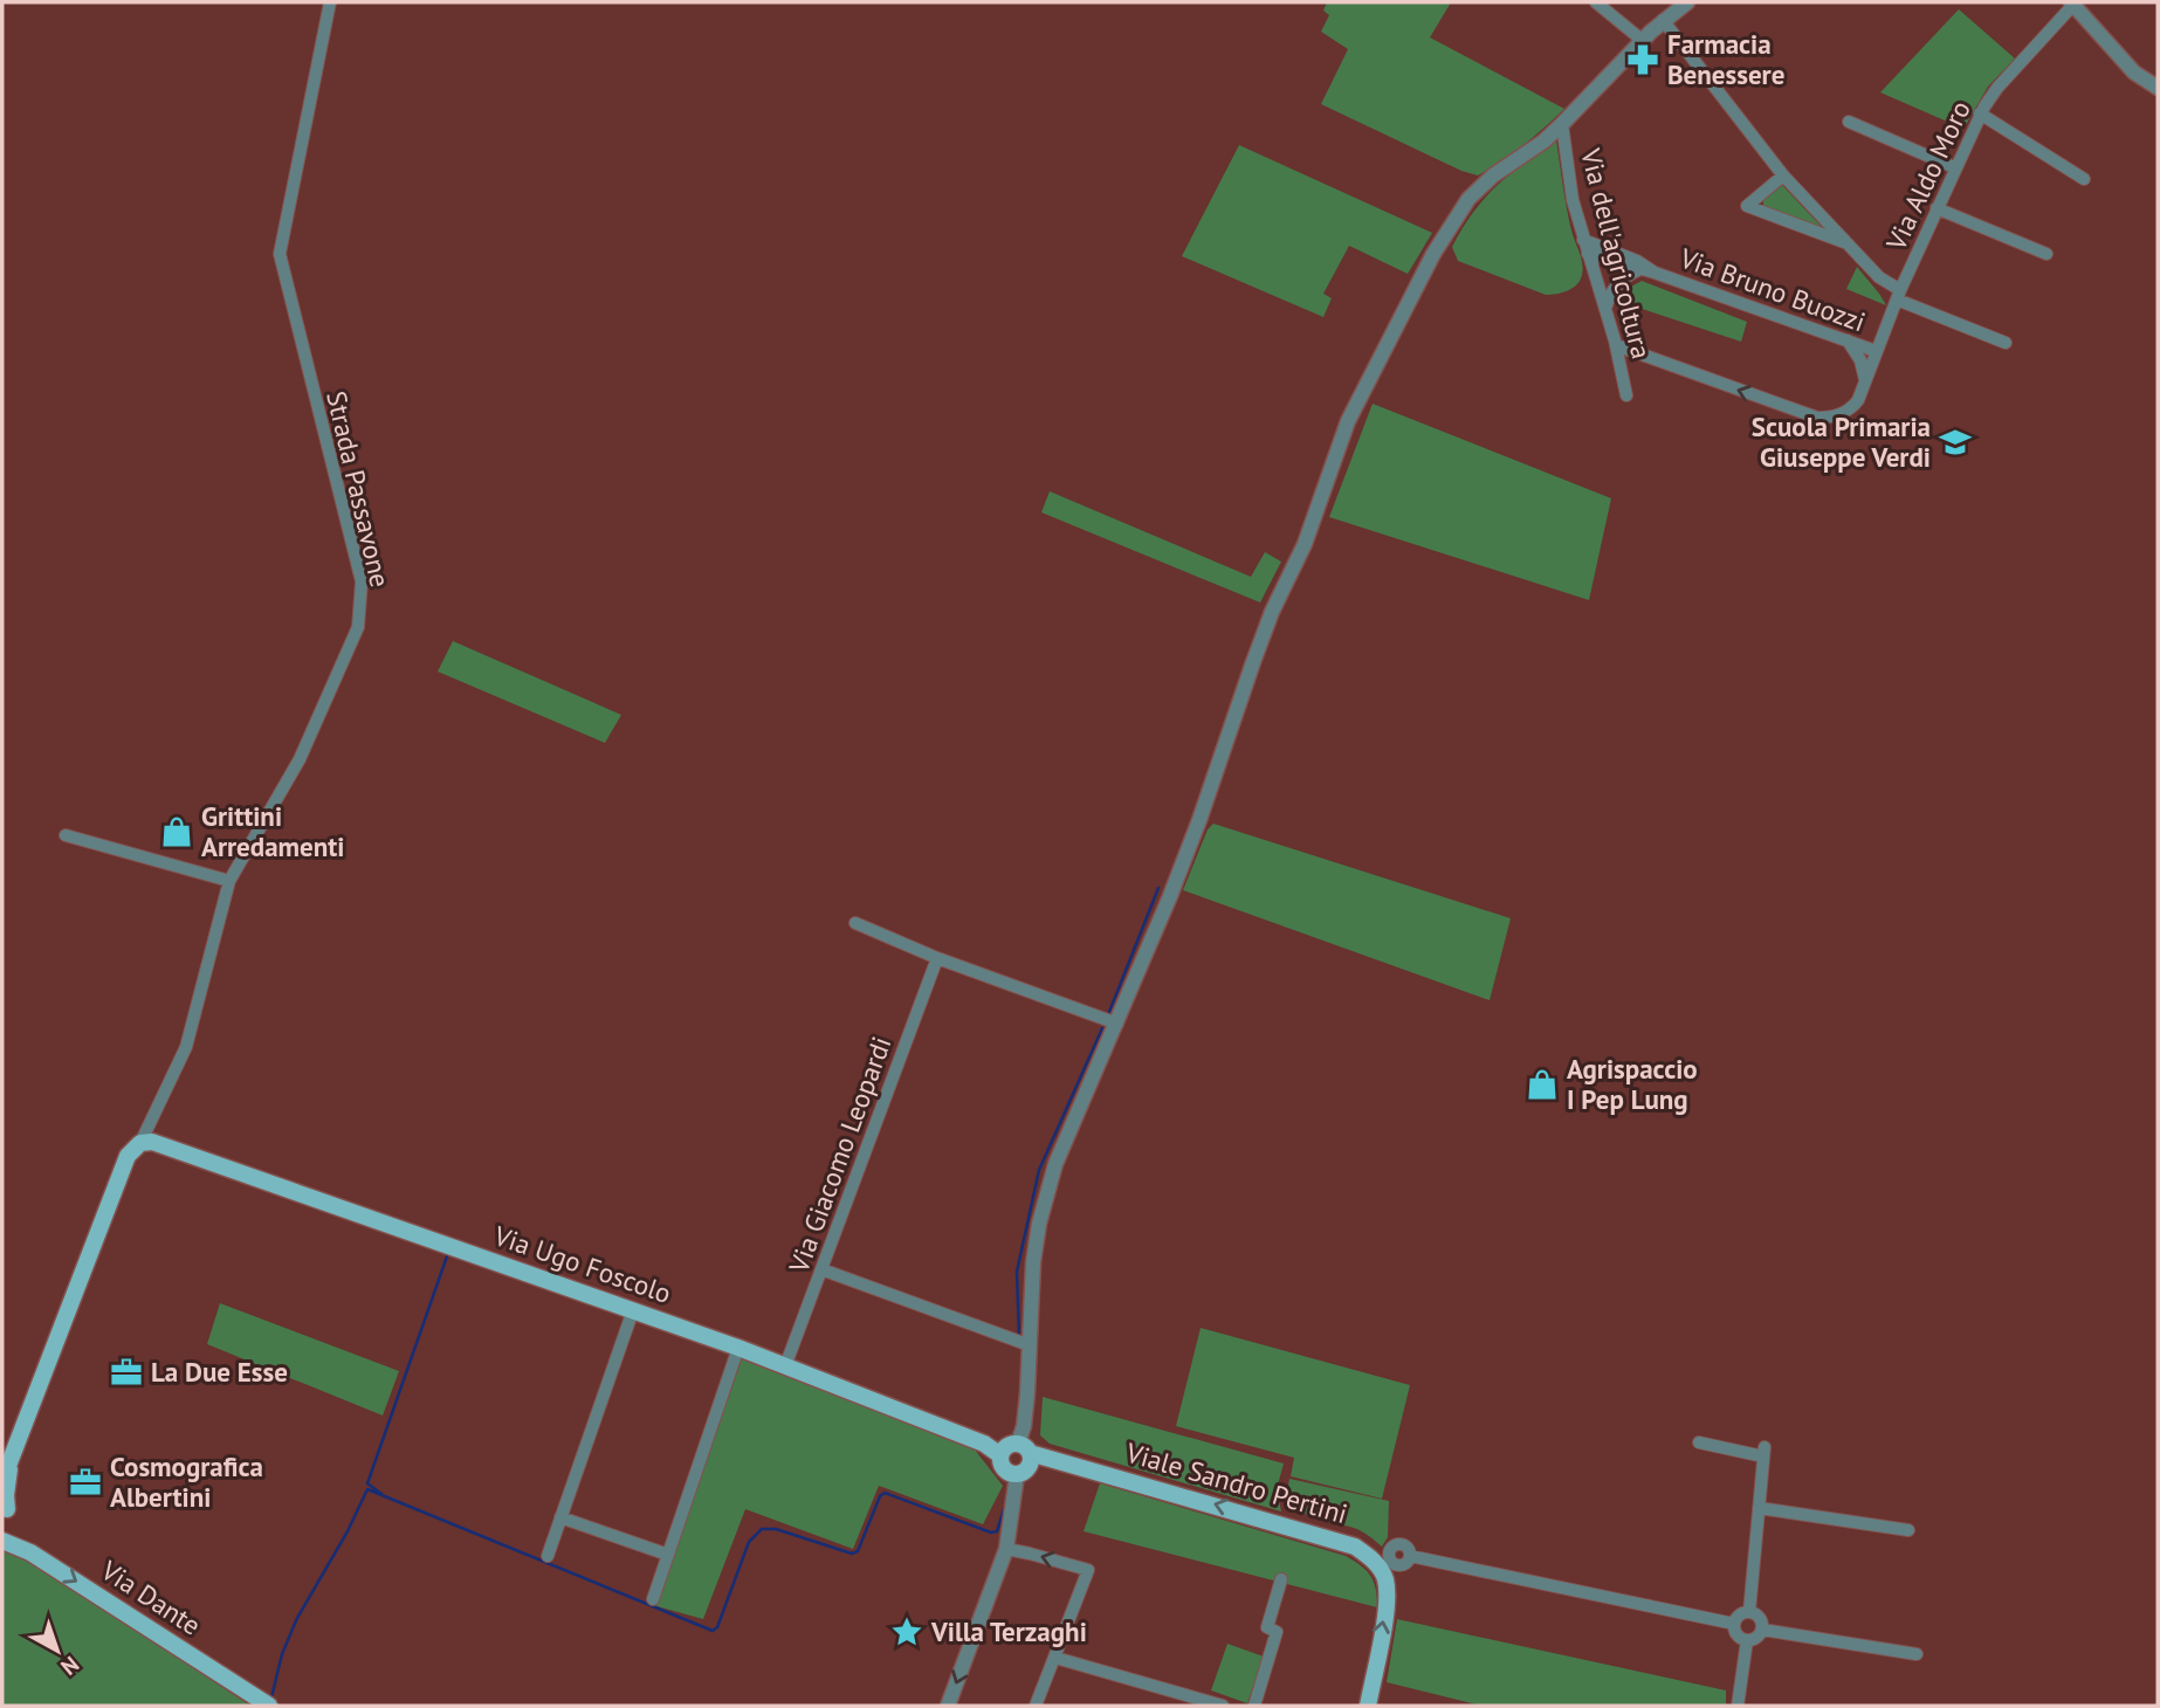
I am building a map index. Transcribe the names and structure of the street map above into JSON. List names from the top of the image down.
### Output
{
  "streets": {
    "main road": ["Via Ugo Foscolo", "Viale Sandro Pertini", "Via Dante"],
    "street": [
      "Via Aldo Moro",
      "Via dell'agricoltura",
      "Via Bruno Buozzi",
      "Strada Passavone",
      "Via Giacomo Leopardi"
    ]
  },
  "crossings": [
    ["Via Aldo Moro", "Via Bruno Buozzi"],
    ["Via dell'agricoltura", "Via Bruno Buozzi"],
    ["Strada Passavone", "Via Ugo Foscolo"],
    ["Via Giacomo Leopardi", "Via Ugo Foscolo"],
    ["Via Ugo Foscolo", "Viale Sandro Pertini"]
  ],
  "one_way": ["Viale Sandro Pertini", "Via Dante"],
  "places": {
    "pharmacy": ["Farmacia Benessere"],
    "school or university": ["Scuola Primaria Giuseppe Verdi"],
    "shop": ["Grittini Arredamenti", "Agrispaccio I Pep Lung"],
    "office": ["La Due Esse", "Cosmografica Albertini"],
    "place": ["Villa Terzaghi"]
  },
  "north": "bottom right"
}
